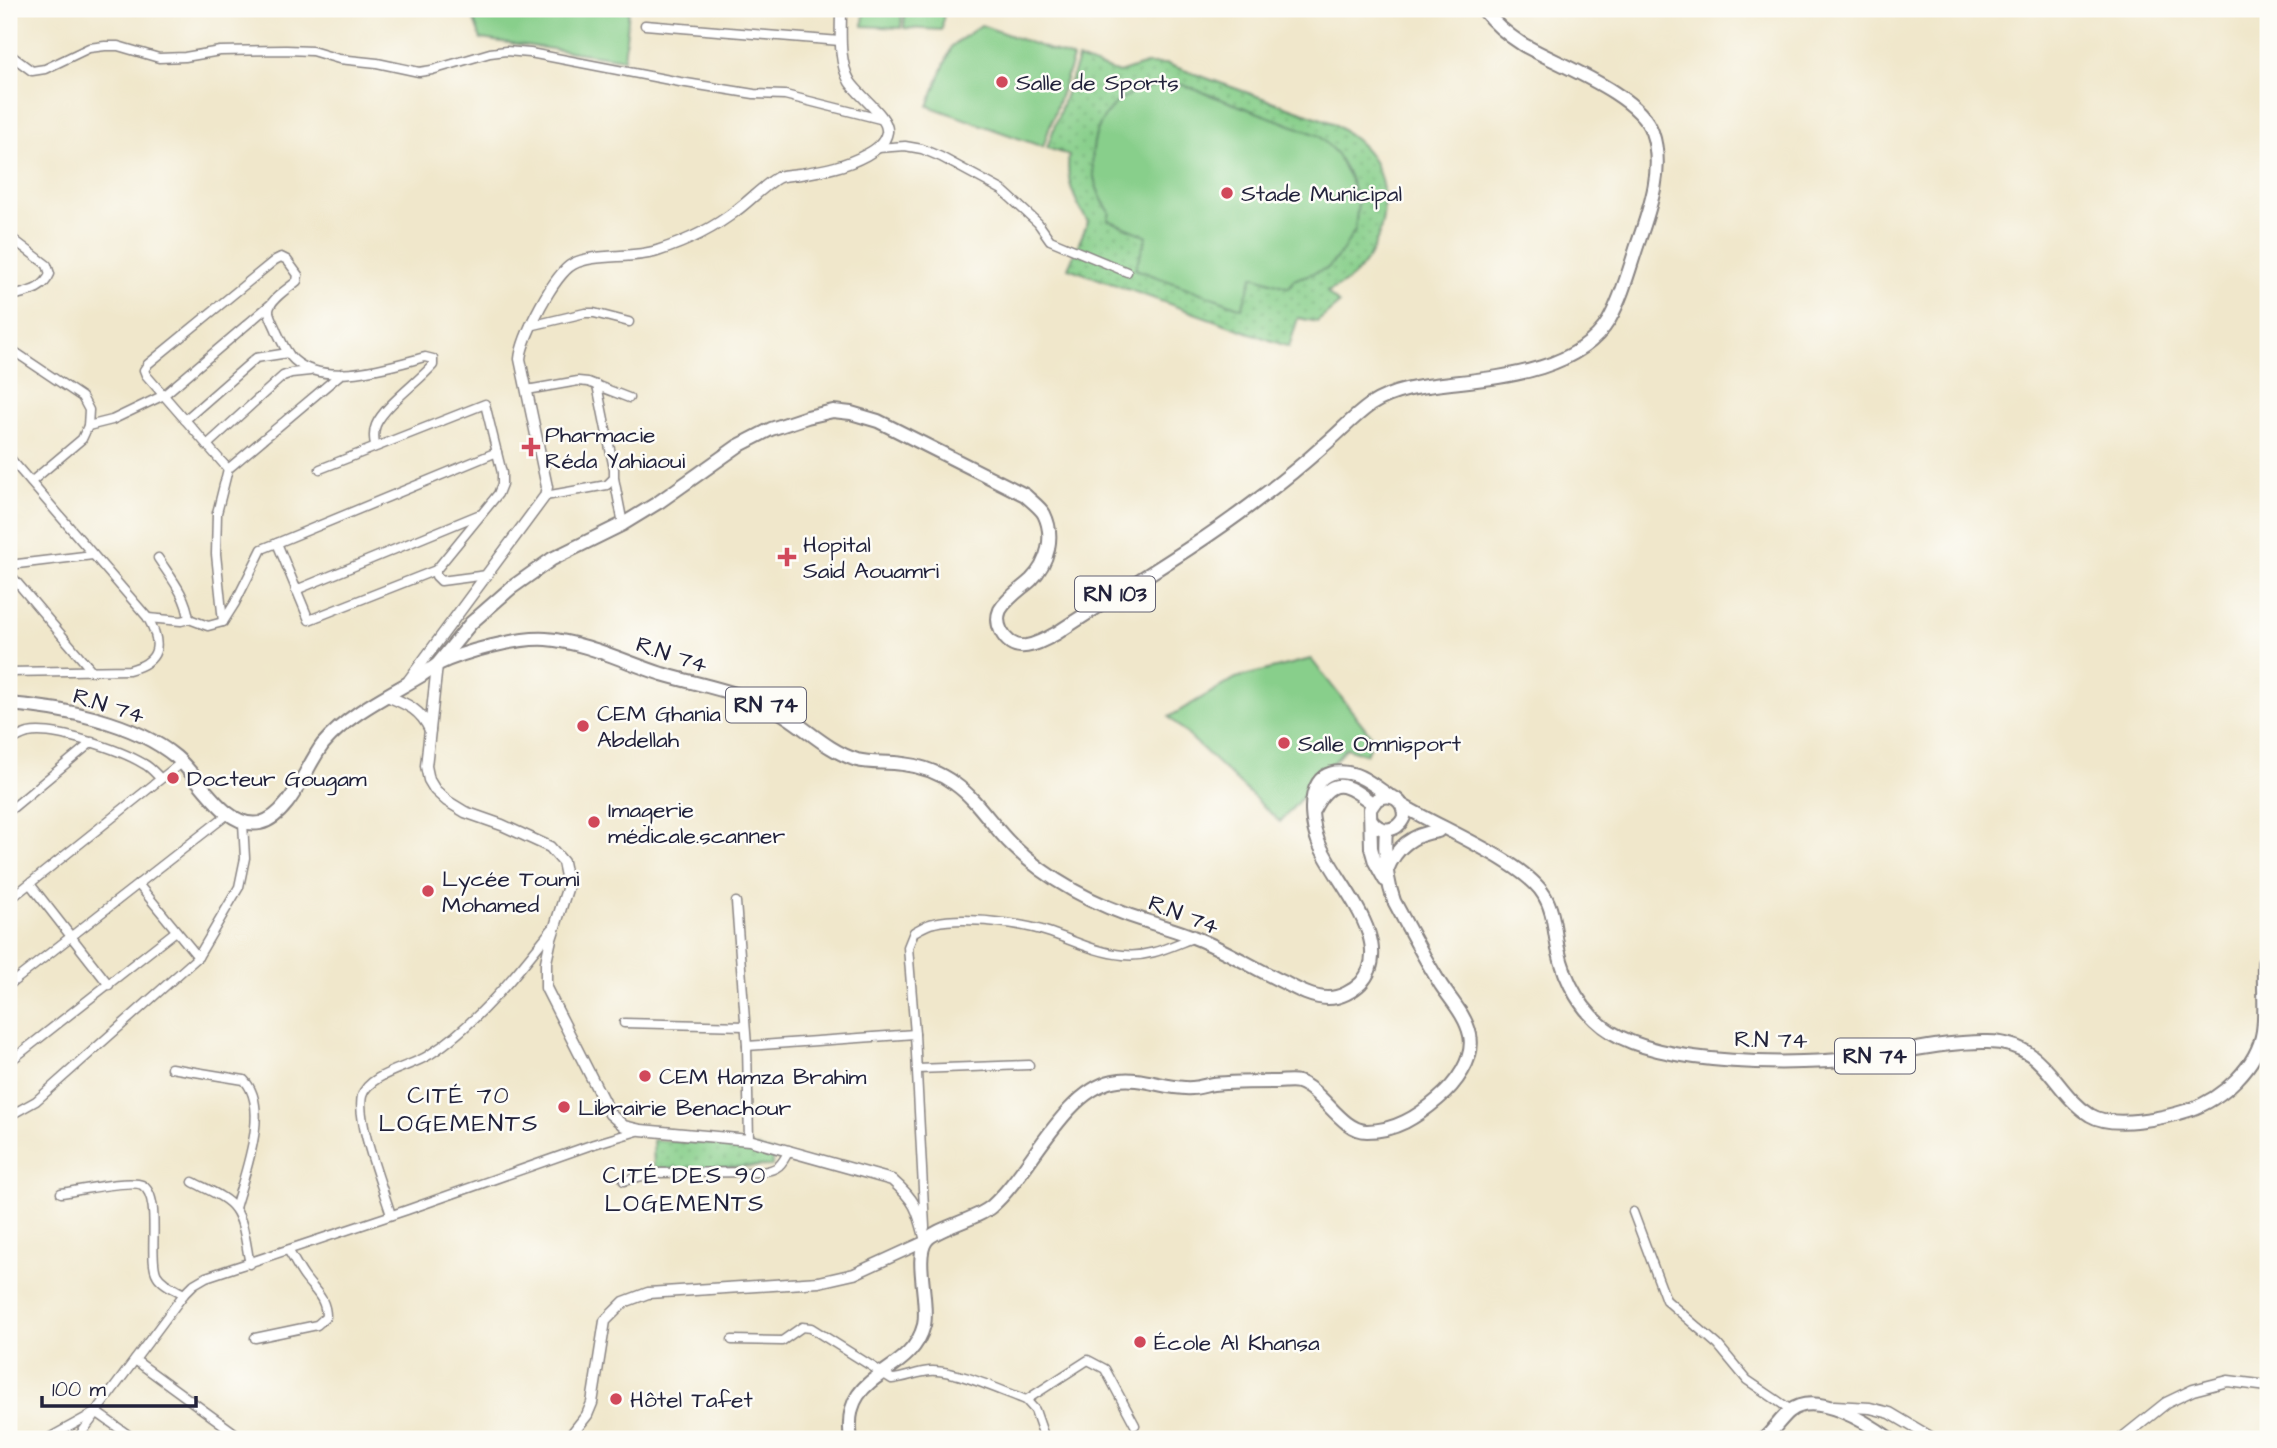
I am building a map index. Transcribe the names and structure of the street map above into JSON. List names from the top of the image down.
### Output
{
  "streets": {
    "main road": ["RN 103", "R.N 74", "RN 74"]
  },
  "crossings": [
    ["RN 103", "R.N 74"]
  ],
  "districts": ["CITÉ 70 LOGEMENTS", "CITÉ DES 90 LOGEMENTS"],
  "places": {
    "other": [
      "Salle de Sports",
      "Stade Municipal",
      "CEM Ghania Abdellah",
      "Salle Omnisport",
      "Docteur Gougam",
      "Imagerie médicale.scanner",
      "Lycée Toumi Mohamed",
      "CEM Hamza Brahim",
      "Librairie Benachour",
      "École Al Khansa",
      "Hôtel Tafet"
    ],
    "health": ["Pharmacie Réda Yahiaoui", "Hopital Said Aouamri"]
  },
  "scale_bar": "100 m"
}
